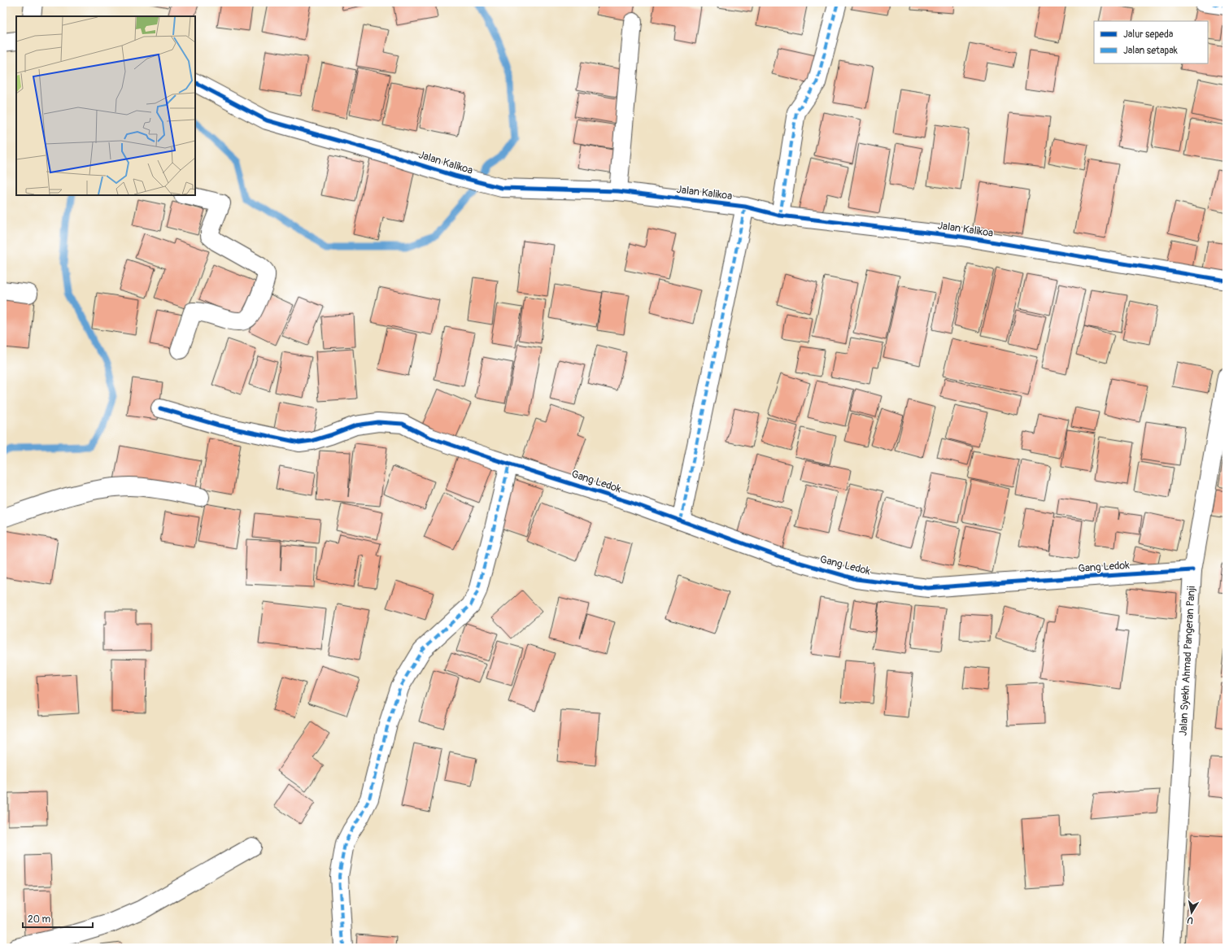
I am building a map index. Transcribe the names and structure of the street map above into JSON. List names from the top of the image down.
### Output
{
  "streets": {
    "street": ["Jalan Kalikoa", "Gang Ledok", "Jalan Syekh Ahmad Pangeran Panji"]
  },
  "crossings": [
    ["Gang Ledok", "Jalan Syekh Ahmad Pangeran Panji"]
  ],
  "legend": ["Jalur sepeda", "Jalan setapak"],
  "scale_bar": "20 m",
  "north": "bottom"
}
